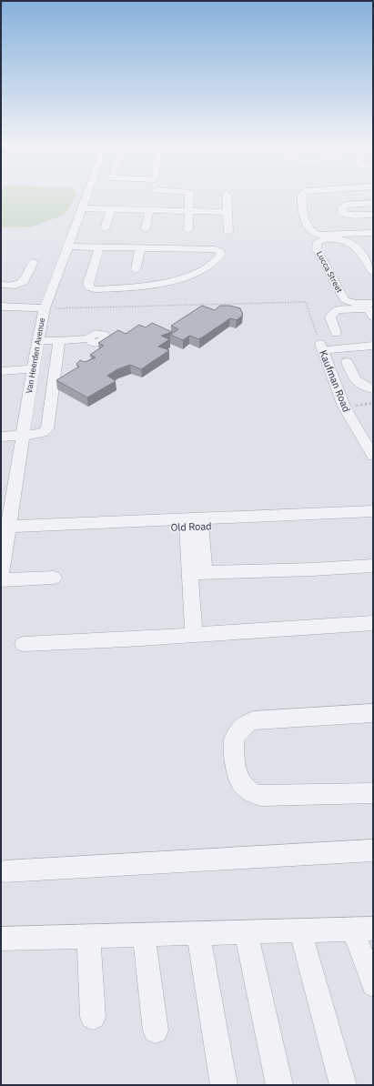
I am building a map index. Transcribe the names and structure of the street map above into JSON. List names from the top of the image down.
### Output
{
  "streets": {
    "street": [
      "Lucca Street",
      "Van Heerden Avenue",
      "Kaufman Road",
      "Old Road"
    ]
  },
  "crossings": [
    ["Van Heerden Avenue", "Old Road"]
  ]
}
